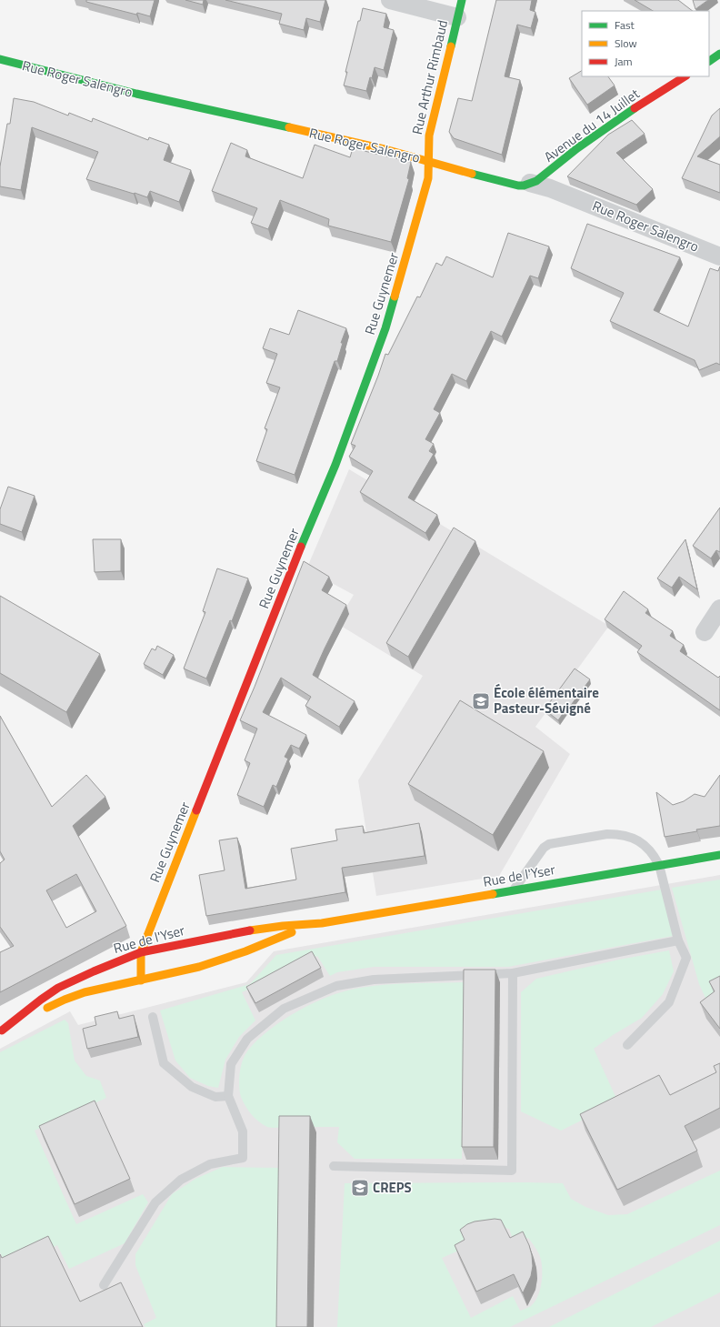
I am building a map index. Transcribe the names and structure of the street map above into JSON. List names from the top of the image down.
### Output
{
  "streets": {
    "street": [
      "Rue Arthur Rimbaud",
      "Rue Roger Salengro",
      "Avenue du 14 Juillet",
      "Rue Guynemer",
      "Rue de l'Yser"
    ]
  },
  "crossings": [
    ["Rue Arthur Rimbaud", "Rue Roger Salengro"],
    ["Rue Arthur Rimbaud", "Rue Guynemer"],
    ["Rue Roger Salengro", "Avenue du 14 Juillet"],
    ["Rue Roger Salengro", "Rue Guynemer"],
    ["Rue Guynemer", "Rue de l'Yser"]
  ],
  "places": {
    "school or university": ["École élémentaire Pasteur-Sévigné", "CREPS"]
  },
  "legend": ["Fast", "Slow", "Jam"]
}
